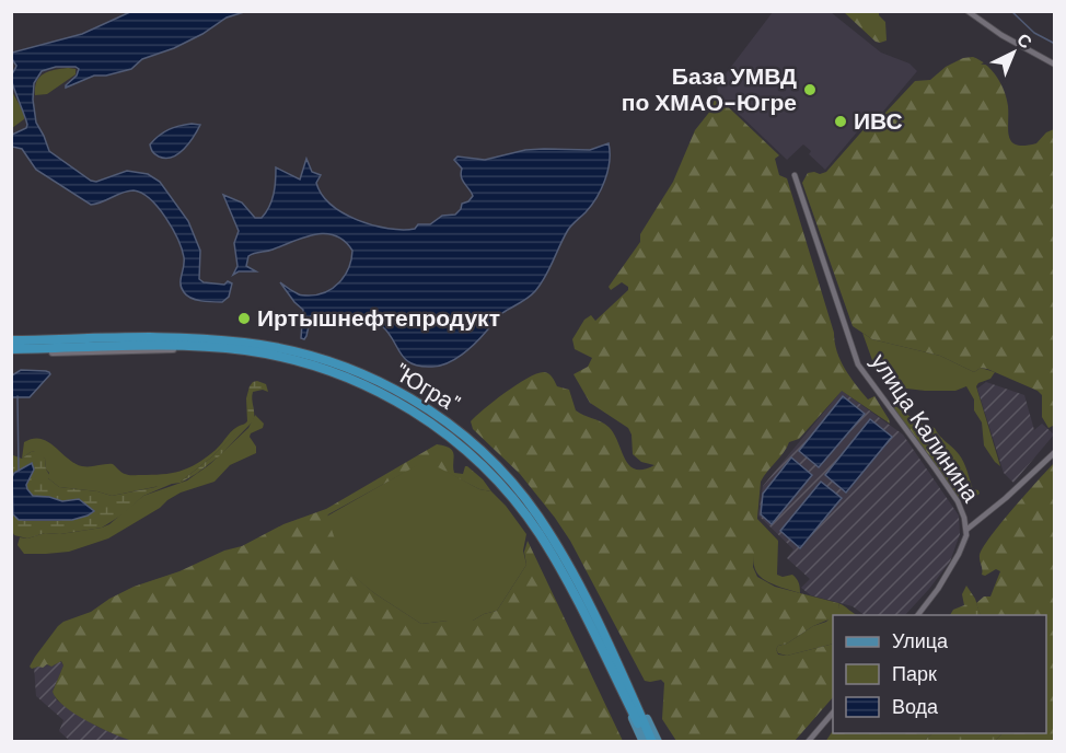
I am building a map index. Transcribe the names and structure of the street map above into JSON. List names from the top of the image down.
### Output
{
  "streets": {
    "highway": ["\"Югра\""],
    "street": ["улица Калинина"]
  },
  "places": ["База УМВД по ХМАО-Югре", "ИВС", "Иртышнефтепродукт"],
  "legend": ["Улица", "Парк", "Вода"],
  "north": "top right"
}
